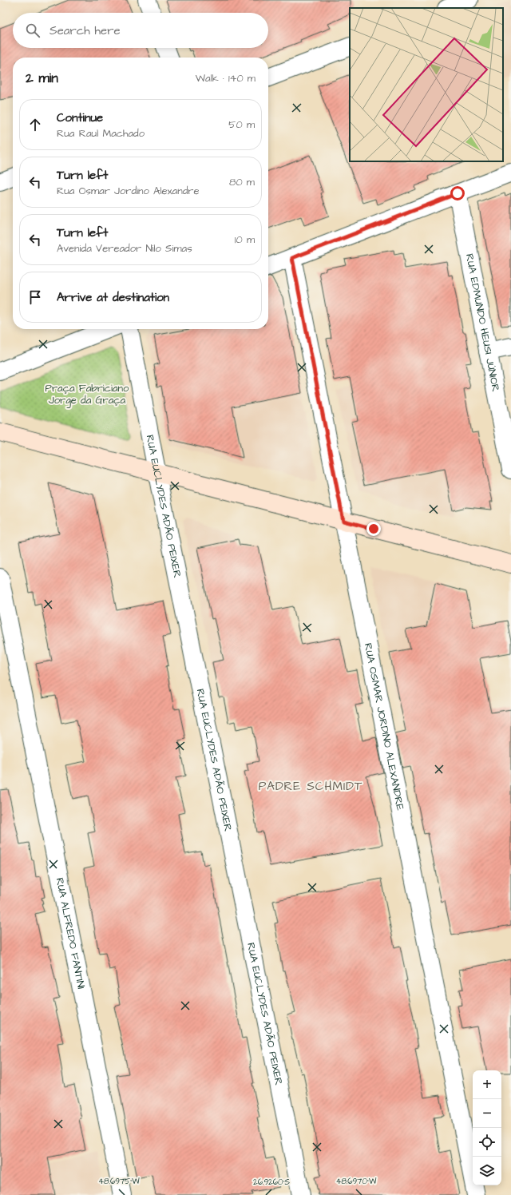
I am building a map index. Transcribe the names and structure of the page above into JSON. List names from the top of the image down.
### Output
{
  "streets": {
    "street": [
      "RUA EDMUNDO HEUSI JÚNIOR",
      "RUA EUCLYDES ADÃO PEIXER",
      "RUA OSMAR JORDINO ALEXANDRE",
      "RUA ALFREDO FANTINI"
    ]
  },
  "districts": ["PADRE SCHMIDT"],
  "parks": ["Praça Fabriciano Jorge da Graça"],
  "page": {
    "search": "Search here",
    "heading": ["2 min", "Walk · 140 m"],
    "list": [
      ["Continue", "Rua Raul Machado", "50 m"],
      ["Turn left", "Rua Osmar Jordino Alexandre", "80 m"],
      ["Turn left", "Avenida Vereador Nilo Simas", "10 m"],
      "Arrive at destination"
    ],
    "map_buttons": ["+", "−"]
  },
  "coordinates": ["48.6975°W", "48.6970°W", "26.9260°S"]
}
